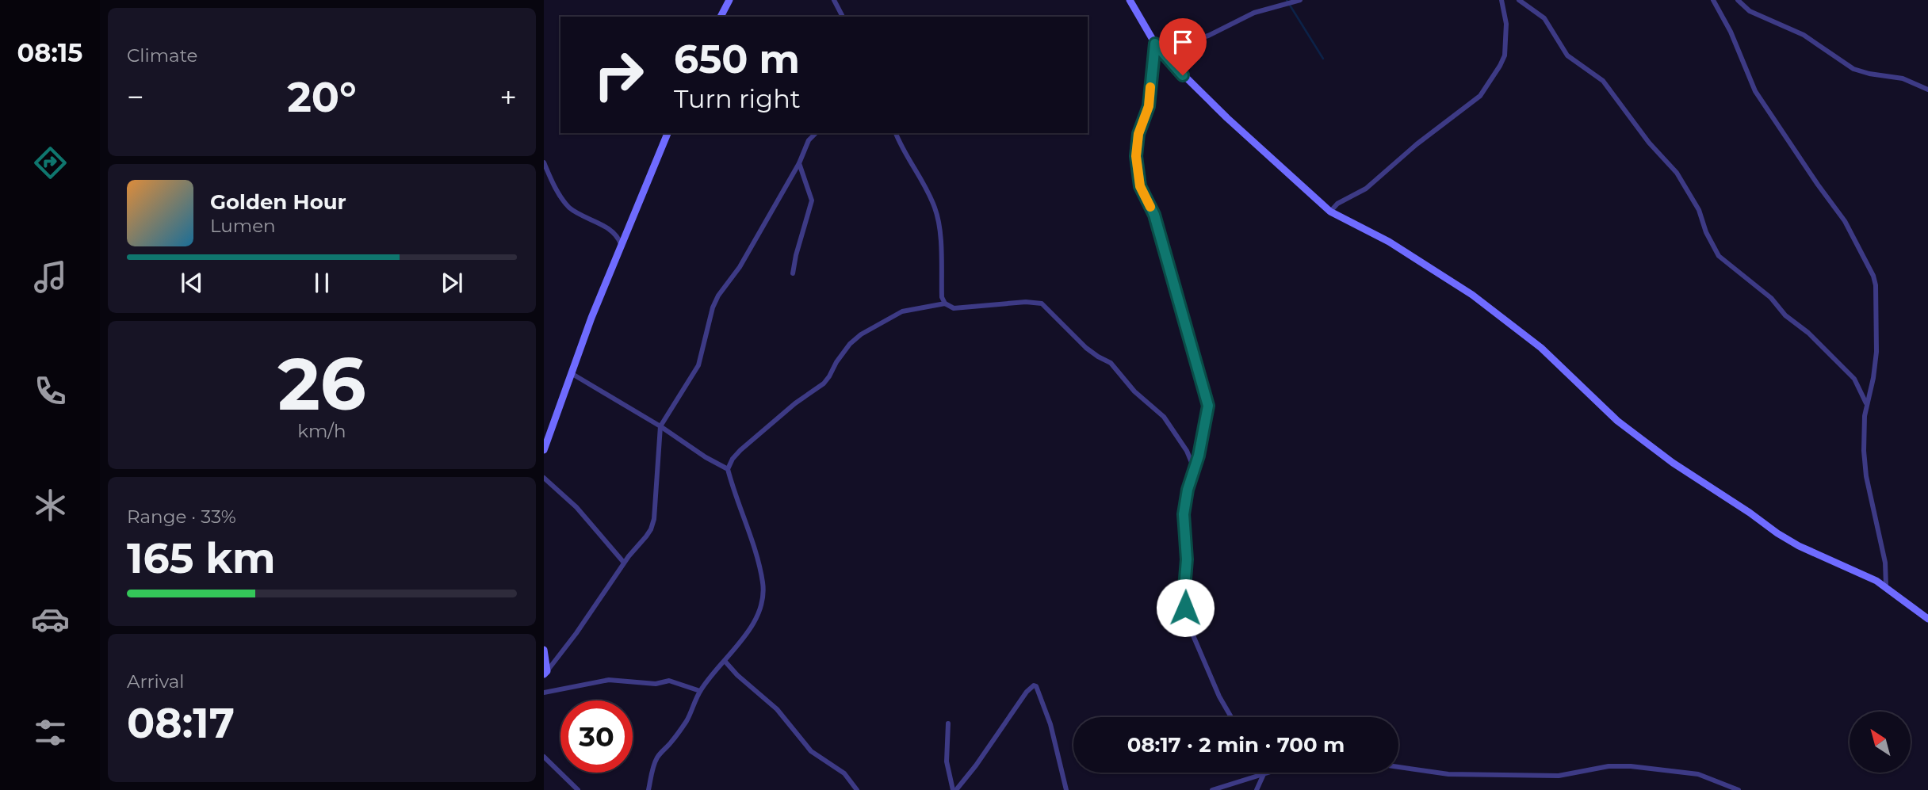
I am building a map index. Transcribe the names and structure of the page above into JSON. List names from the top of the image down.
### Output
{
  "north": "top left",
  "page": {
    "tabs": "08:15",
    "tile": [
      "Climate",
      ["26", "km/h"],
      ["Range · 33%", "165 km"],
      ["Arrival", "08:17"]
    ],
    "turn": ["650 m", "Turn right"],
    "heat": ["−", "20°", "+"],
    "song": ["Golden Hour", "Lumen"],
    "limit": "30",
    "trip": "08:17 · 2 min · 700 m"
  }
}
